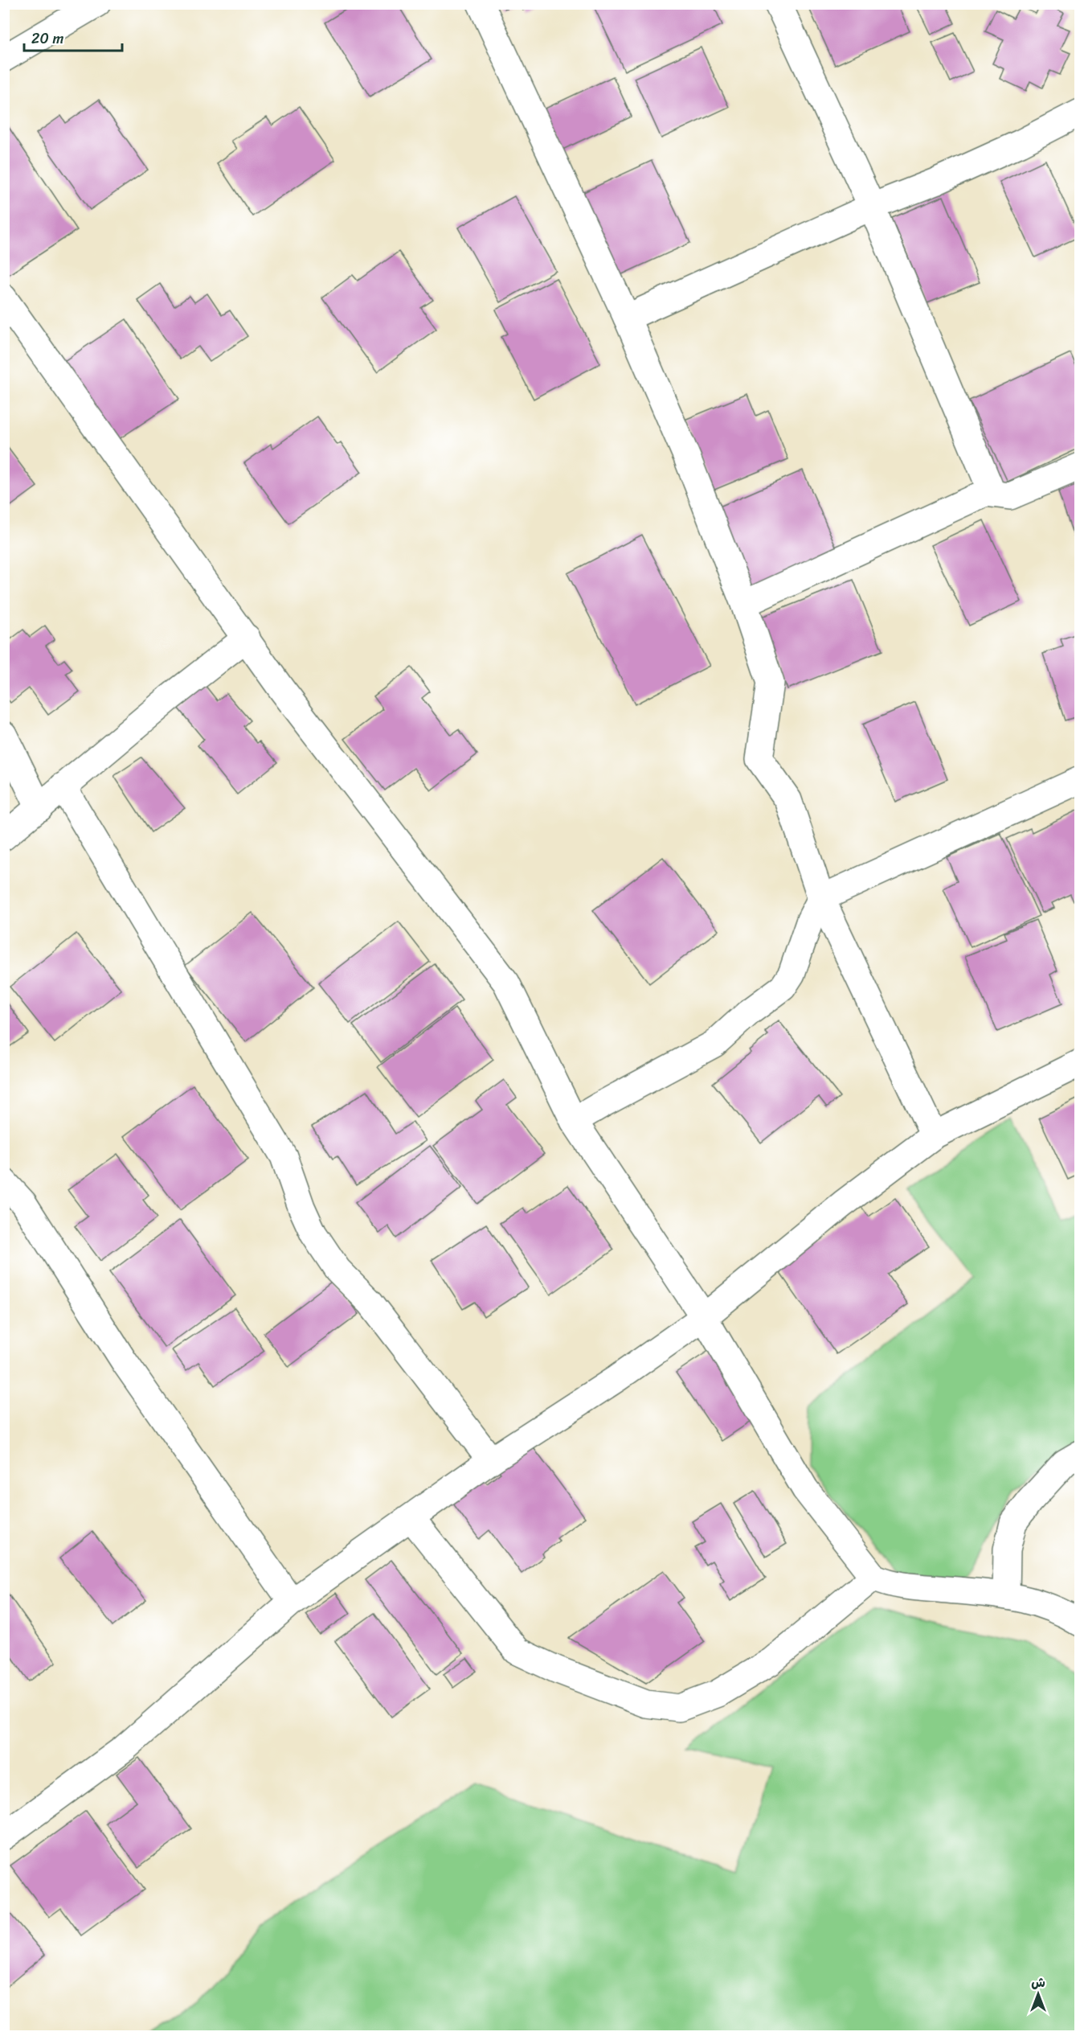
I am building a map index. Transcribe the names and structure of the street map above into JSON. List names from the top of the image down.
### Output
{
  "scale_bar": "20 m",
  "north": "top"
}
